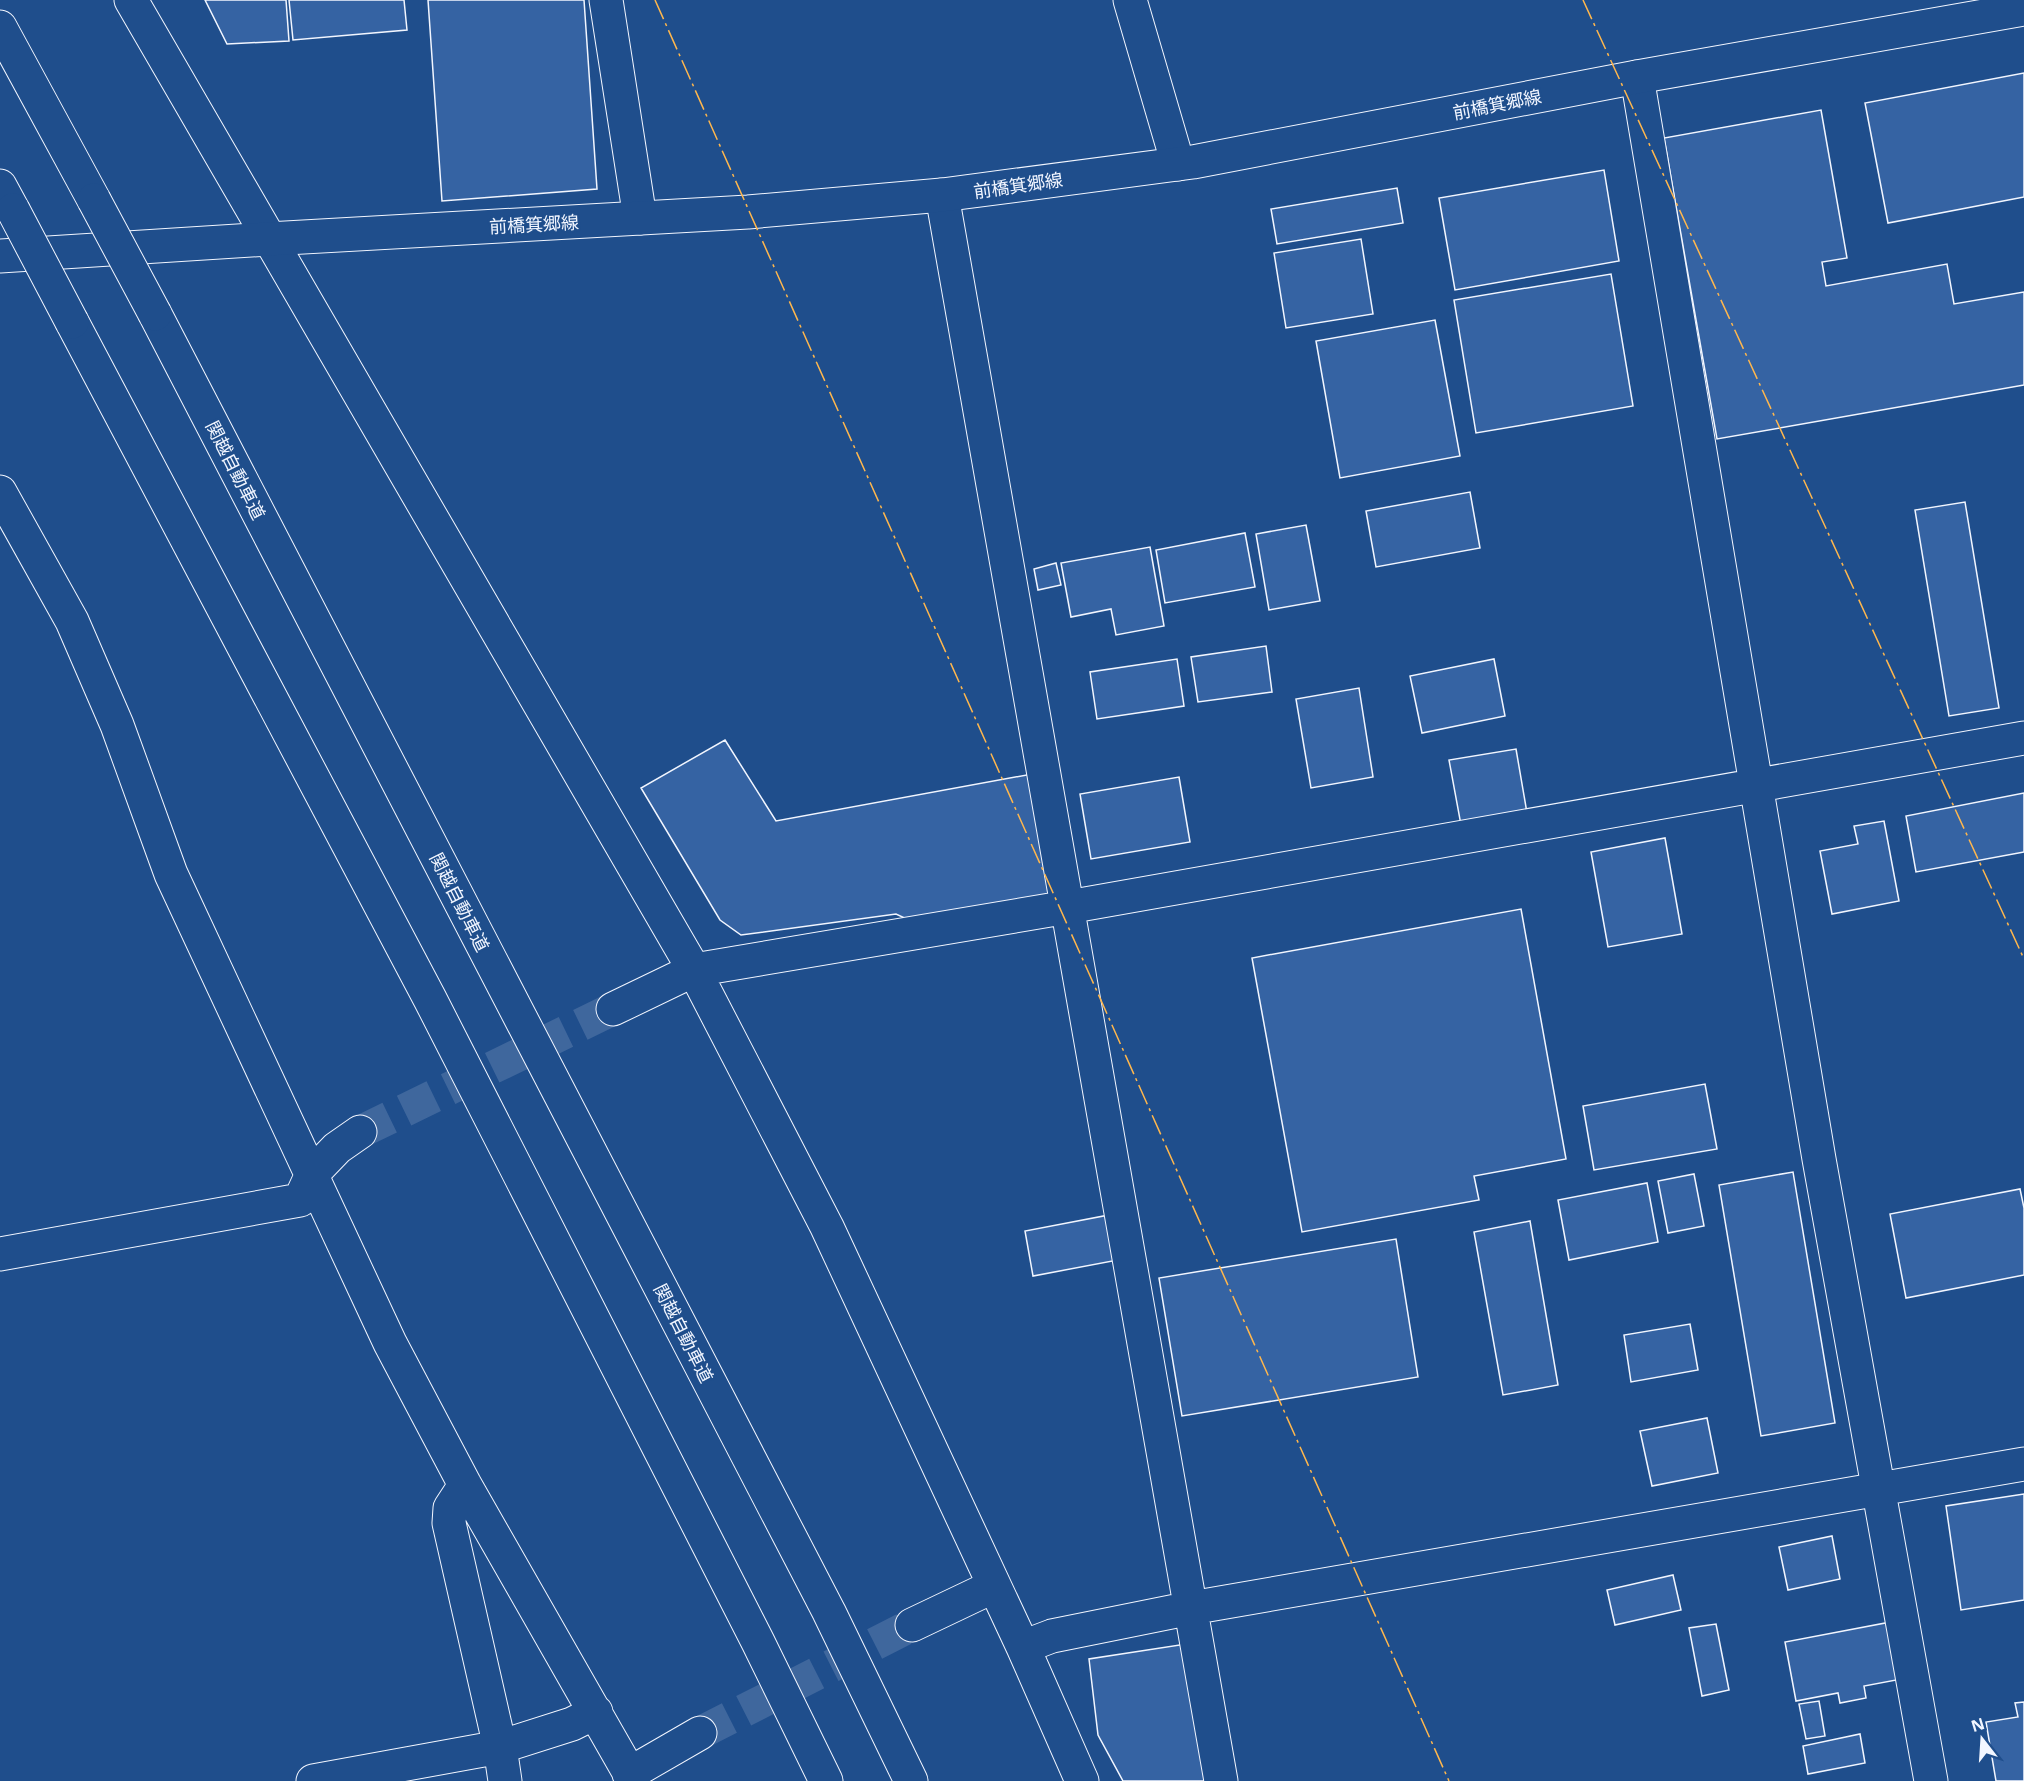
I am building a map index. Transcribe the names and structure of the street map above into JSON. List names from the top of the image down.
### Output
{
  "streets": {
    "main road": ["前橋箕郷線", "関越自動車道"]
  },
  "north": "top"
}
